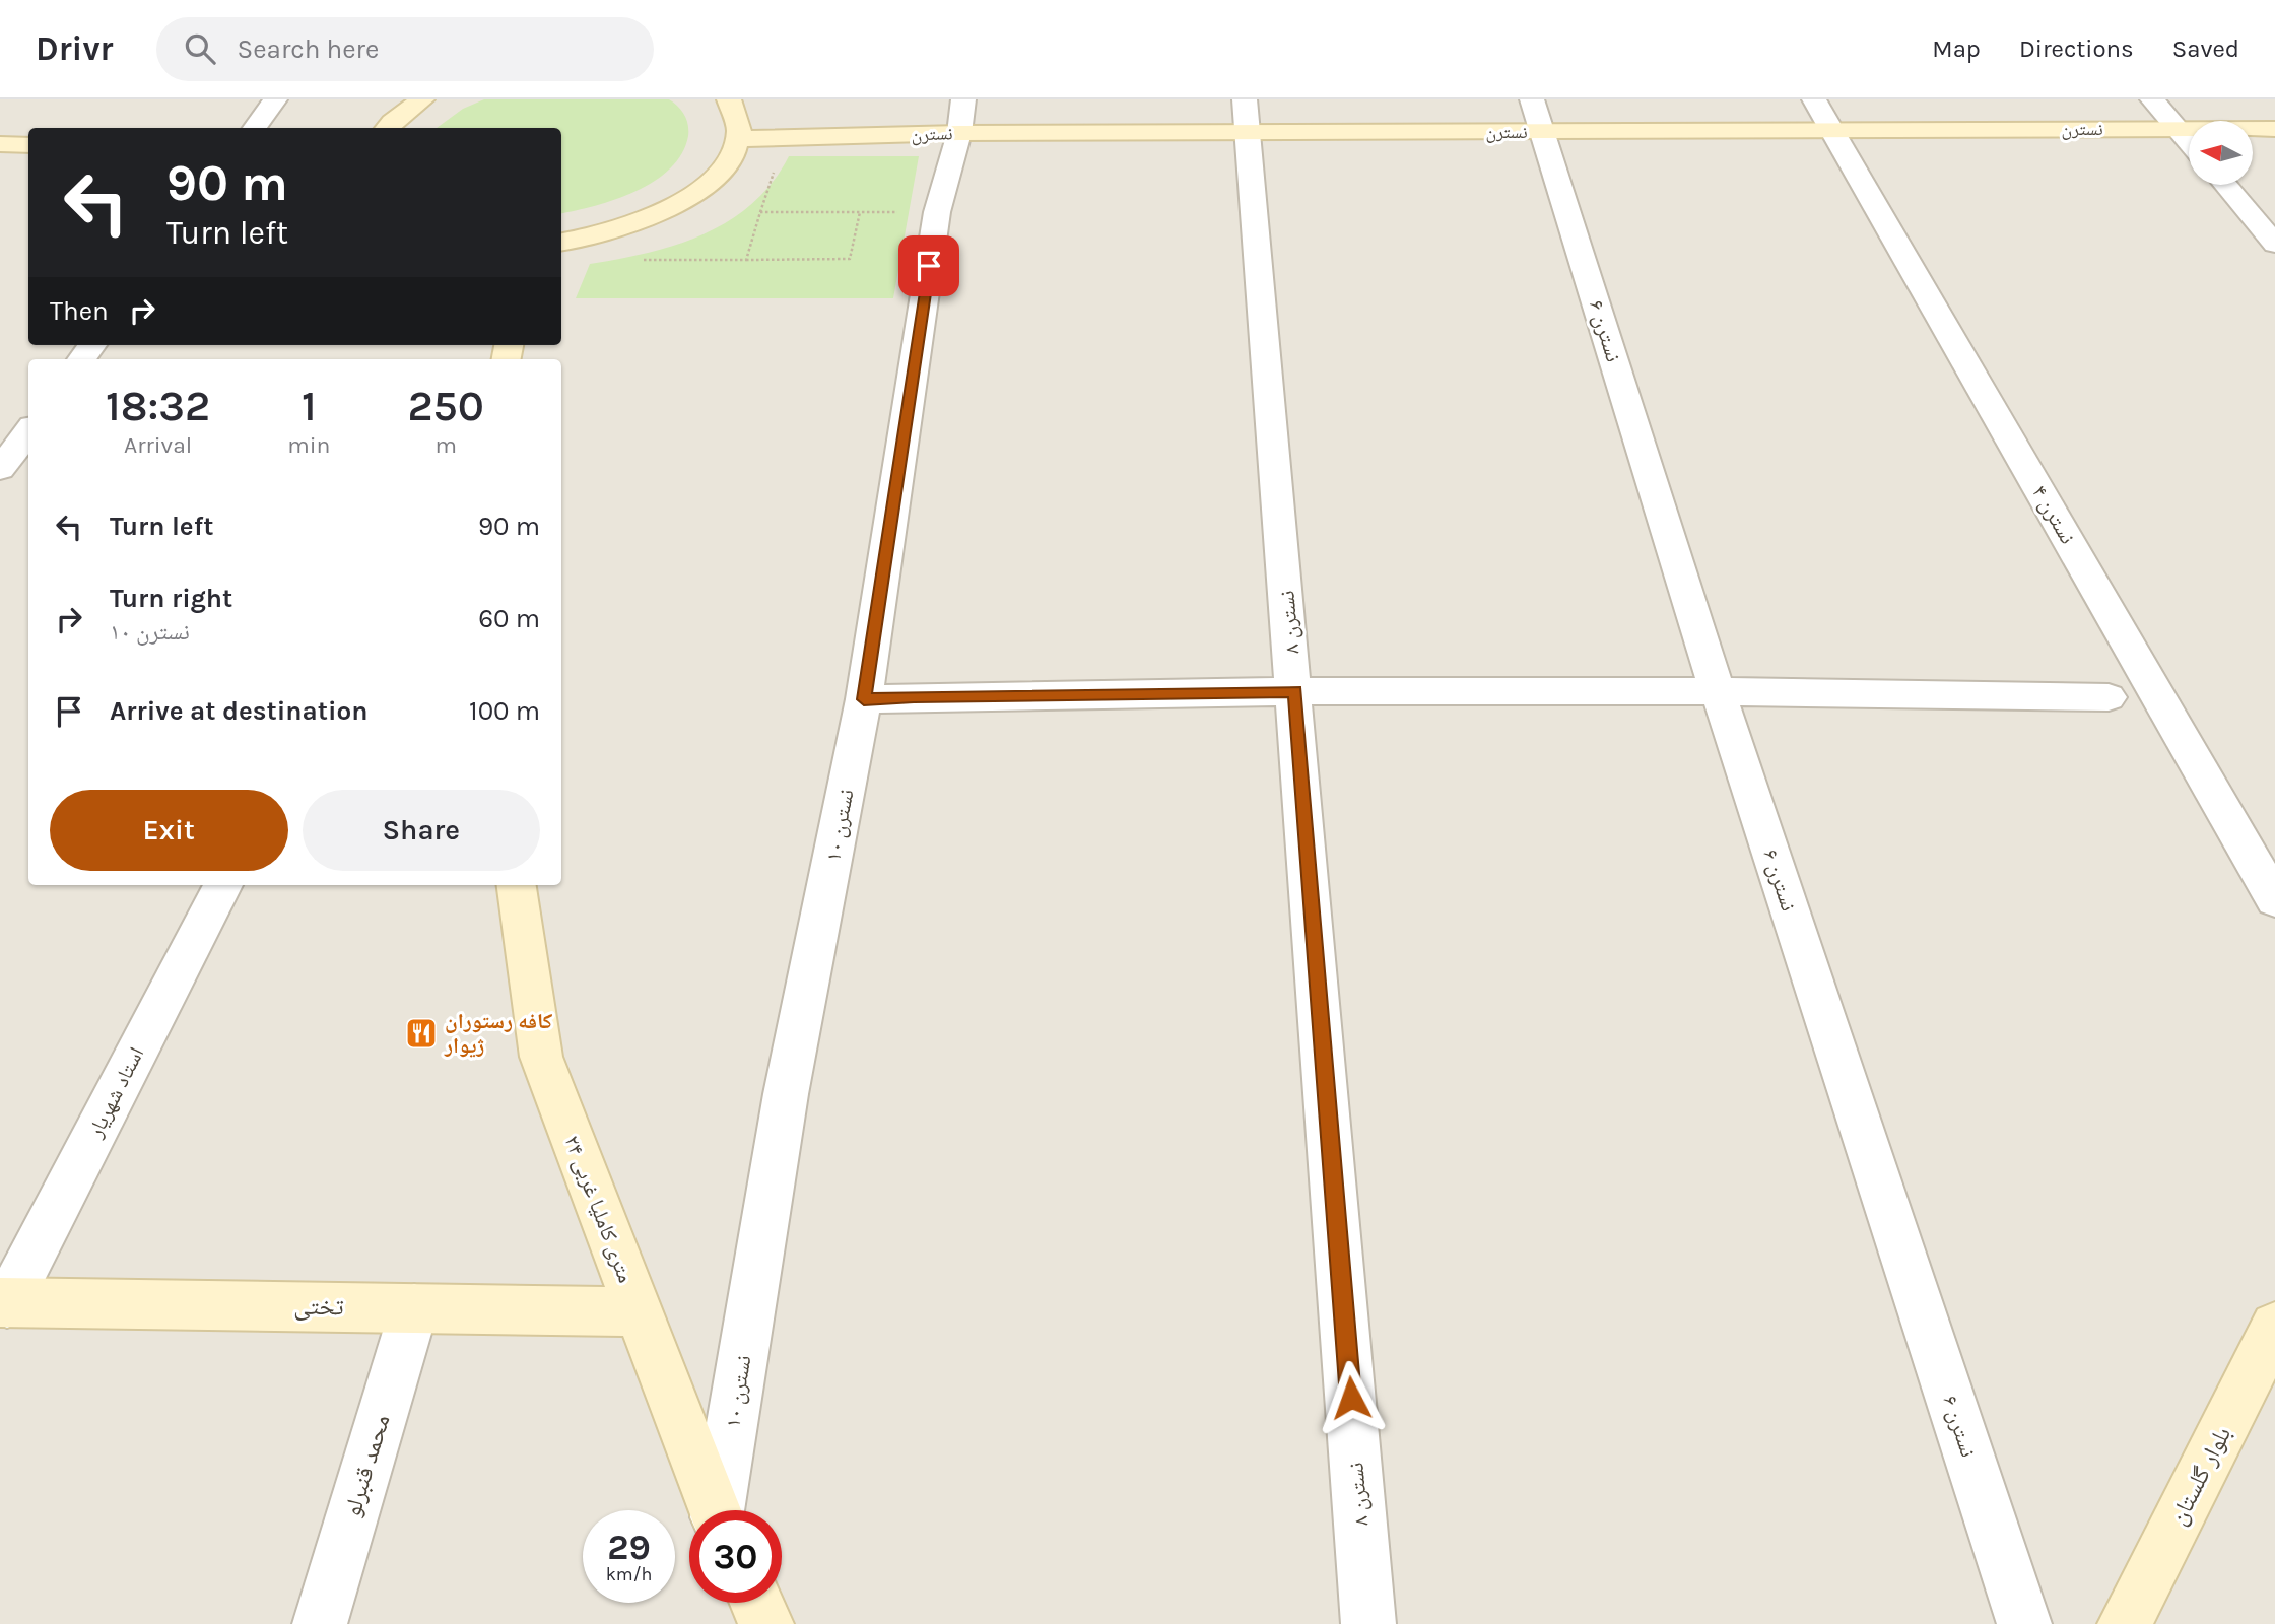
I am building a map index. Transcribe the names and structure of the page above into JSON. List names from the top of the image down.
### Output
{
  "streets": {
    "main road": [
      "نسترن",
      "۲۴ متری کاملیا غربی",
      "تختی",
      "بلوار گلستان"
    ],
    "street": [
      "نسترن ۶",
      "نسترن ۴",
      "نسترن ۸",
      "نسترن ۱۰",
      "استاد شهریار",
      "محمد قنبرلو"
    ]
  },
  "crossings": [
    ["نسترن", "نسترن ۶"],
    ["نسترن", "نسترن ۴"],
    ["نسترن", "نسترن ۸"],
    ["نسترن", "نسترن ۱۰"],
    ["استاد شهریار", "تختی"],
    ["۲۴ متری کاملیا غربی", "تختی"],
    ["تختی", "محمد قنبرلو"]
  ],
  "places": {
    "restaurant": ["کافه رستوران ژیوار"]
  },
  "north": "left",
  "page": {
    "header": "Drivr",
    "search": "Search here",
    "nav": ["Map", "Directions", "Saved"],
    "turn": ["90 m", "Turn left"],
    "then": "Then",
    "eta": [
      "18:32",
      "Arrival",
      "1",
      "min",
      "250",
      "m"
    ],
    "list": [
      {
        "name": "Turn left",
        "value": "90 m"
      },
      {
        "name": "Turn right",
        "note": "نسترن ۱۰",
        "value": "60 m"
      },
      {
        "name": "Arrive at destination",
        "value": "100 m"
      }
    ],
    "buttons": ["Exit", "Share"],
    "speed": "29 km/h",
    "limit": "30"
  }
}
